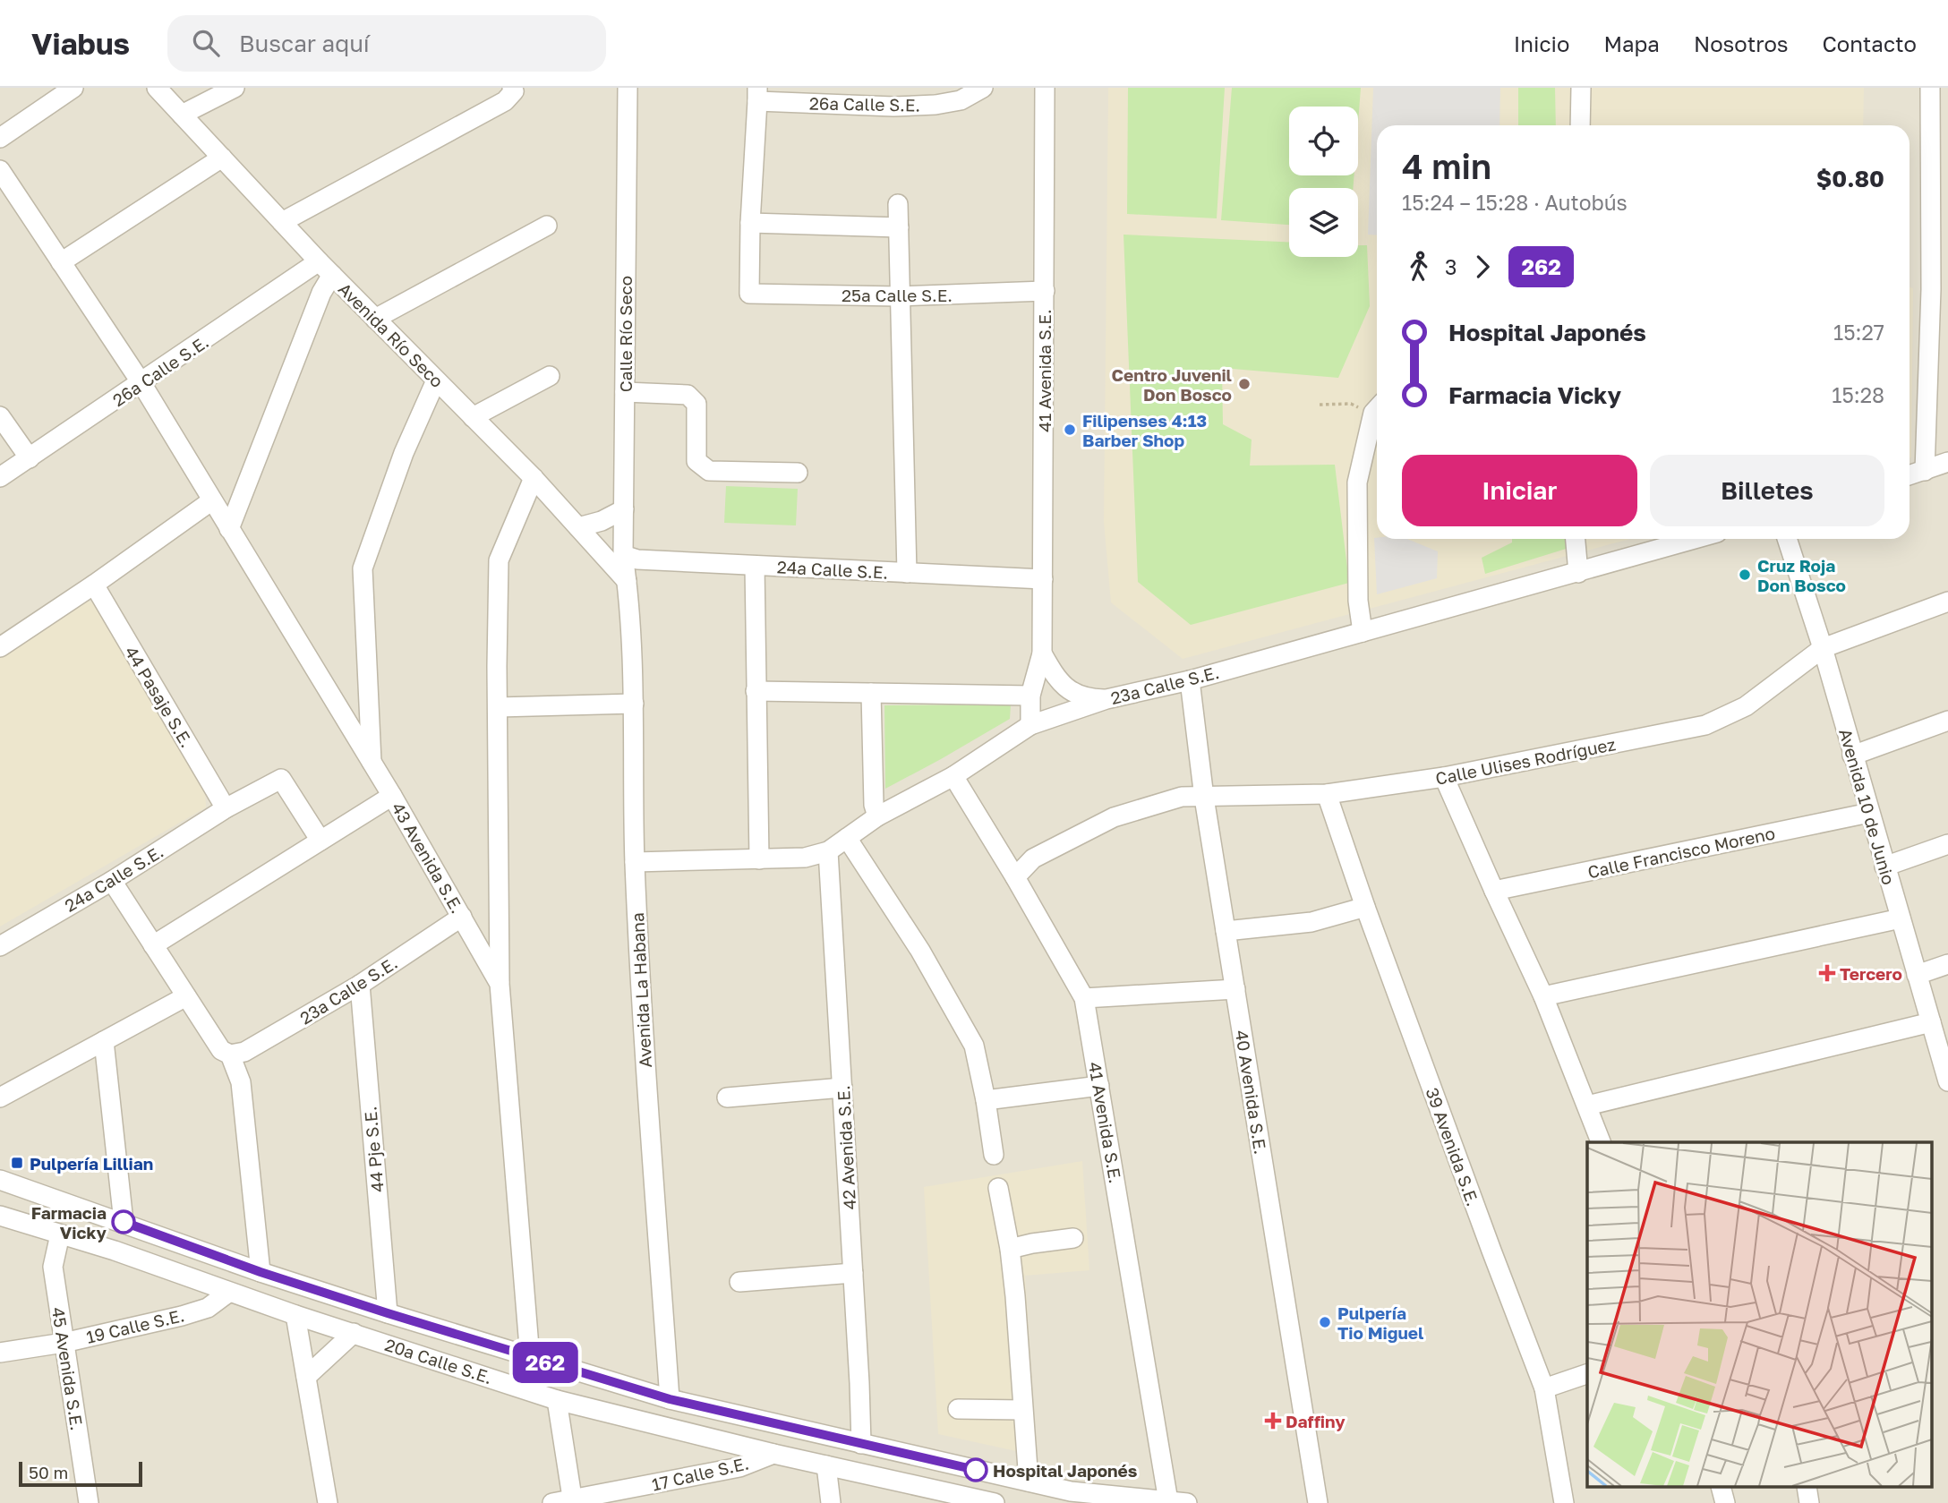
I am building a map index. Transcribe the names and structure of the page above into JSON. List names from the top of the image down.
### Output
{
  "streets": {
    "street": [
      "26a Calle S.E.",
      "25a Calle S.E.",
      "Calle Río Seco",
      "Avenida Río Seco",
      "41 Avenida S.E.",
      "24a Calle S.E.",
      "23a Calle S.E.",
      "44 Pasaje S.E.",
      "Calle Ulises Rodríguez",
      "Avenida 10 de Junio",
      "Calle Francisco Moreno",
      "43 Avenida S.E.",
      "Avenida La Habana",
      "40 Avenida S.E.",
      "39 Avenida S.E.",
      "42 Avenida S.E.",
      "44 Pje S.E.",
      "19 Calle S.E.",
      "20a Calle S.E.",
      "45 Avenida S.E.",
      "17 Calle S.E."
    ]
  },
  "crossings": [
    ["26a Calle S.E.", "Avenida Río Seco"],
    ["26a Calle S.E.", "43 Avenida S.E."],
    ["25a Calle S.E.", "41 Avenida S.E."],
    ["Calle Río Seco", "Avenida Río Seco"],
    ["Calle Río Seco", "24a Calle S.E."],
    ["Calle Río Seco", "Avenida La Habana"],
    ["Avenida Río Seco", "Avenida La Habana"],
    ["41 Avenida S.E.", "24a Calle S.E."],
    ["41 Avenida S.E.", "23a Calle S.E."],
    ["41 Avenida S.E.", "Calle Ulises Rodríguez"],
    ["41 Avenida S.E.", "20a Calle S.E."],
    ["24a Calle S.E.", "44 Pasaje S.E."],
    ["23a Calle S.E.", "43 Avenida S.E."],
    ["23a Calle S.E.", "Avenida La Habana"],
    ["23a Calle S.E.", "40 Avenida S.E."],
    ["23a Calle S.E.", "42 Avenida S.E."],
    ["23a Calle S.E.", "44 Pje S.E."],
    ["Calle Ulises Rodríguez", "Avenida 10 de Junio"],
    ["Calle Ulises Rodríguez", "40 Avenida S.E."],
    ["Calle Ulises Rodríguez", "39 Avenida S.E."],
    ["Avenida 10 de Junio", "Calle Francisco Moreno"],
    ["43 Avenida S.E.", "20a Calle S.E."],
    ["Avenida La Habana", "20a Calle S.E."],
    ["42 Avenida S.E.", "20a Calle S.E."],
    ["44 Pje S.E.", "20a Calle S.E."],
    ["19 Calle S.E.", "20a Calle S.E."],
    ["19 Calle S.E.", "45 Avenida S.E."],
    ["20a Calle S.E.", "45 Avenida S.E."],
    ["20a Calle S.E.", "17 Calle S.E."]
  ],
  "places": {
    "other": [
      "Centro Juvenil Don Bosco",
      "Filipenses 4:13 Barber Shop",
      "Cruz Roja Don Bosco",
      "Farmacia Vicky",
      "Pulpería Tio Miguel",
      "Hospital Japonés"
    ],
    "health": ["Tercero", "Daffiny"],
    "transit": ["Pulpería Lillian"]
  },
  "lines": ["bus line 262"],
  "scale_bar": "50 m",
  "page": {
    "header": "Viabus",
    "search": "Buscar aquí",
    "nav": [
      "Inicio",
      "Mapa",
      "Nosotros",
      "Contacto"
    ],
    "on_map": "262",
    "heading": ["4 min", "15:24 – 15:28 · Autobús", "$0.80"],
    "legs": ["3", "262"],
    "list": [
      {
        "name": "Hospital Japonés",
        "value": "15:27"
      },
      {
        "name": "Farmacia Vicky",
        "value": "15:28"
      }
    ],
    "buttons": ["Iniciar", "Billetes"],
    "scale": "50 m"
  }
}
